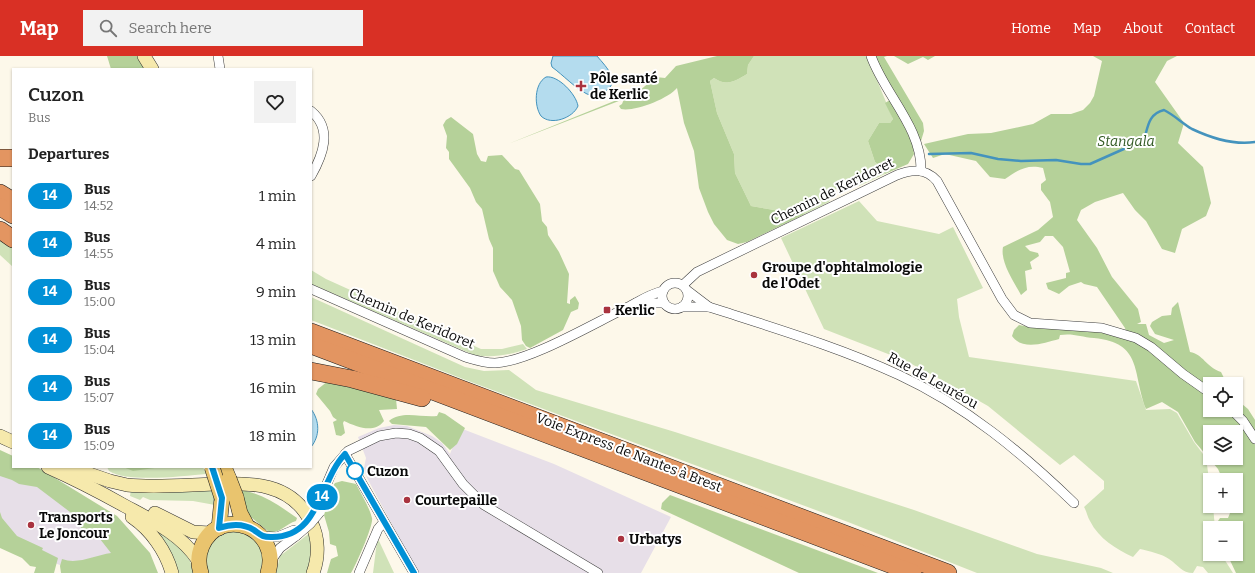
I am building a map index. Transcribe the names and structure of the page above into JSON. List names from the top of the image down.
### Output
{
  "streets": {
    "highway": ["Voie Express de Nantes à Brest"],
    "street": ["Chemin de Keridoret", "Rue de Leuréou"]
  },
  "crossings": [
    ["Chemin de Keridoret", "Rue de Leuréou"]
  ],
  "parks": ["Stangala"],
  "places": {
    "health": ["Pôle santé de Kerlic"],
    "other": [
      "Groupe d'ophtalmologie de l'Odet",
      "Cuzon",
      "Courtepaille",
      "Transports Le Joncour",
      "Urbatys"
    ],
    "transit": ["Kerlic"]
  },
  "lines": ["bus line 14"],
  "page": {
    "header": "Map",
    "search": "Search here",
    "nav": [
      "Home",
      "Map",
      "About",
      "Contact"
    ],
    "on_map": "14",
    "heading": [
      ["Cuzon", "Bus"],
      "Departures"
    ],
    "list": [
      {
        "mark": "14",
        "name": "Bus",
        "note": "14:52",
        "value": "1 min"
      },
      {
        "mark": "14",
        "name": "Bus",
        "note": "14:55",
        "value": "4 min"
      },
      {
        "mark": "14",
        "name": "Bus",
        "note": "15:00",
        "value": "9 min"
      },
      {
        "mark": "14",
        "name": "Bus",
        "note": "15:04",
        "value": "13 min"
      },
      {
        "mark": "14",
        "name": "Bus",
        "note": "15:07",
        "value": "16 min"
      },
      {
        "mark": "14",
        "name": "Bus",
        "note": "15:09",
        "value": "18 min"
      }
    ],
    "map_buttons": ["+", "−"]
  }
}
